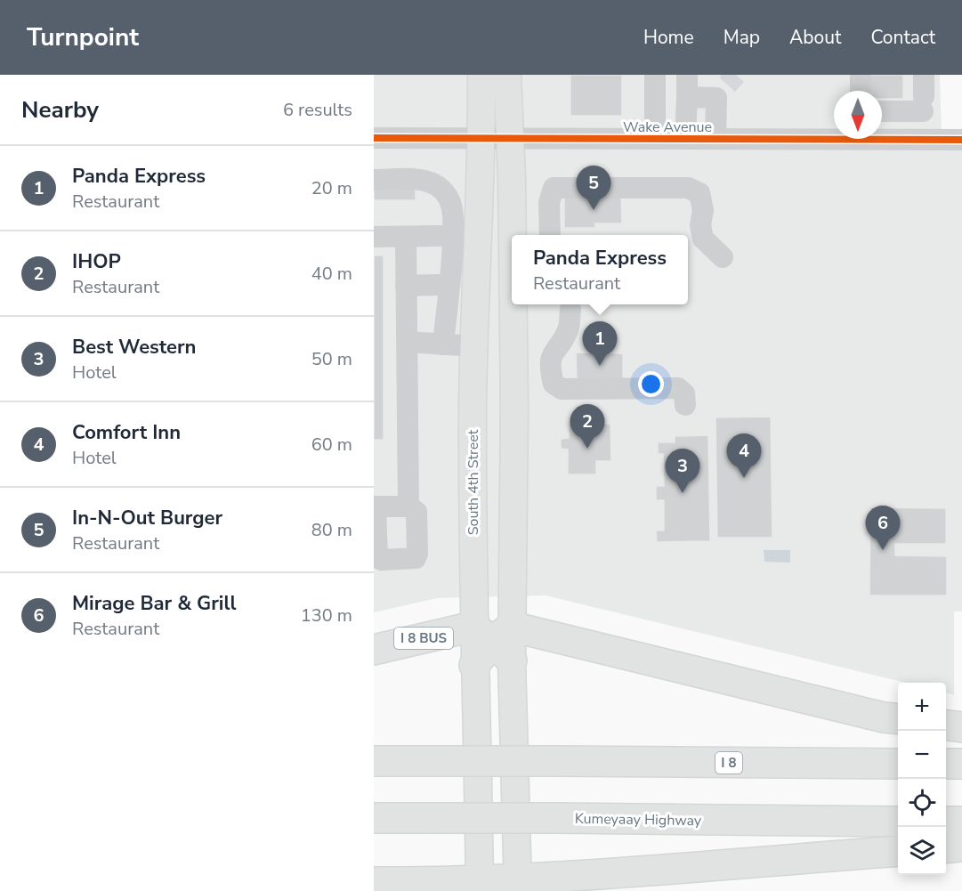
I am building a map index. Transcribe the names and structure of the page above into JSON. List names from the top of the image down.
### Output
{
  "streets": {
    "highway": ["I 8 BUS", "I 8", "Kumeyaay Highway"],
    "main road": ["South 4th Street"],
    "street": ["Wake Avenue"]
  },
  "crossings": [
    ["Wake Avenue", "South 4th Street"],
    ["South 4th Street", "I 8 BUS"]
  ],
  "north": "bottom",
  "page": {
    "header": "Turnpoint",
    "nav": [
      "Home",
      "Map",
      "About",
      "Contact"
    ],
    "heading": ["Nearby", "6 results"],
    "list": [
      {
        "mark": "1",
        "name": "Panda Express",
        "note": "Restaurant",
        "value": "20 m"
      },
      {
        "mark": "2",
        "name": "IHOP",
        "note": "Restaurant",
        "value": "40 m"
      },
      {
        "mark": "3",
        "name": "Best Western",
        "note": "Hotel",
        "value": "50 m"
      },
      {
        "mark": "4",
        "name": "Comfort Inn",
        "note": "Hotel",
        "value": "60 m"
      },
      {
        "mark": "5",
        "name": "In-N-Out Burger",
        "note": "Restaurant",
        "value": "80 m"
      },
      {
        "mark": "6",
        "name": "Mirage Bar & Grill",
        "note": "Restaurant",
        "value": "130 m"
      }
    ],
    "pins": [
      "5",
      "1",
      "2",
      "4",
      "3",
      "6"
    ],
    "popup": ["Panda Express", "Restaurant"],
    "map_buttons": ["+", "−"]
  }
}
